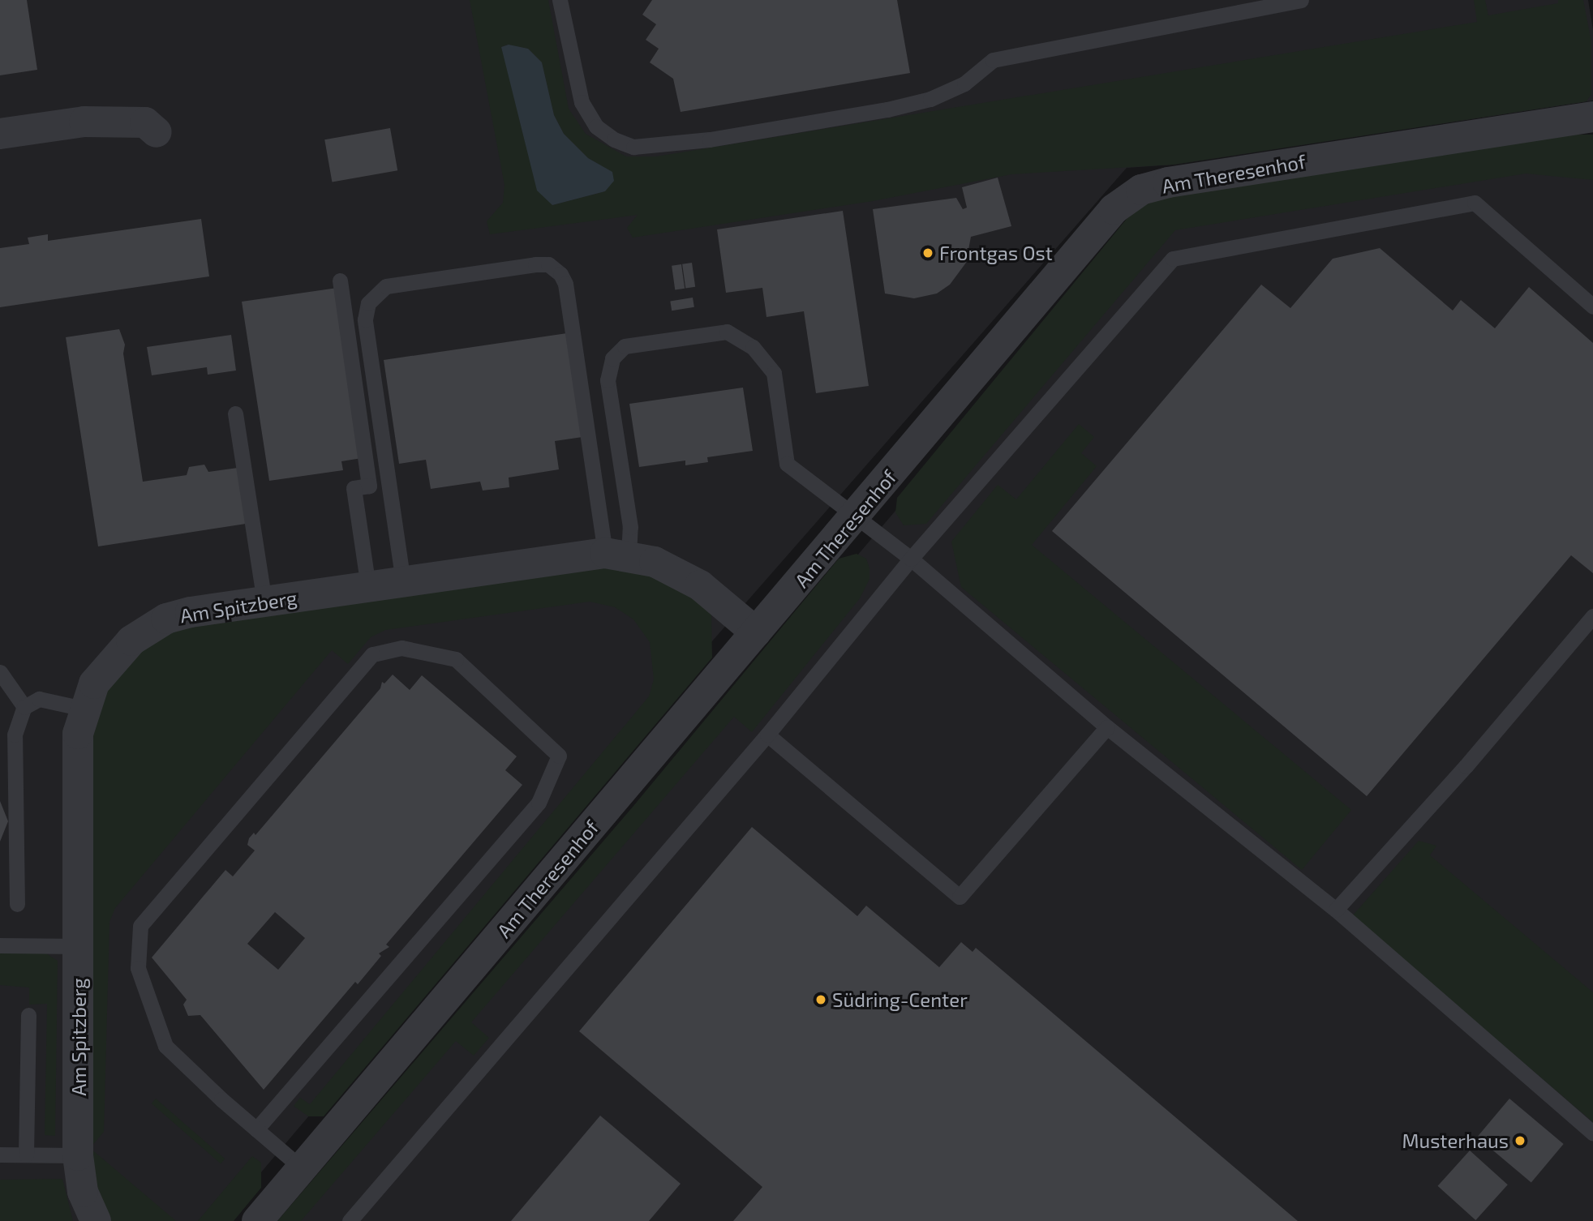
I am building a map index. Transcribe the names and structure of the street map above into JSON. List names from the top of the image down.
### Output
{
  "streets": {
    "street": ["Am Theresenhof", "Am Spitzberg"]
  },
  "crossings": [
    ["Am Theresenhof", "Am Spitzberg"]
  ],
  "places": ["Frontgas Ost", "Südring-Center", "Musterhaus"]
}
